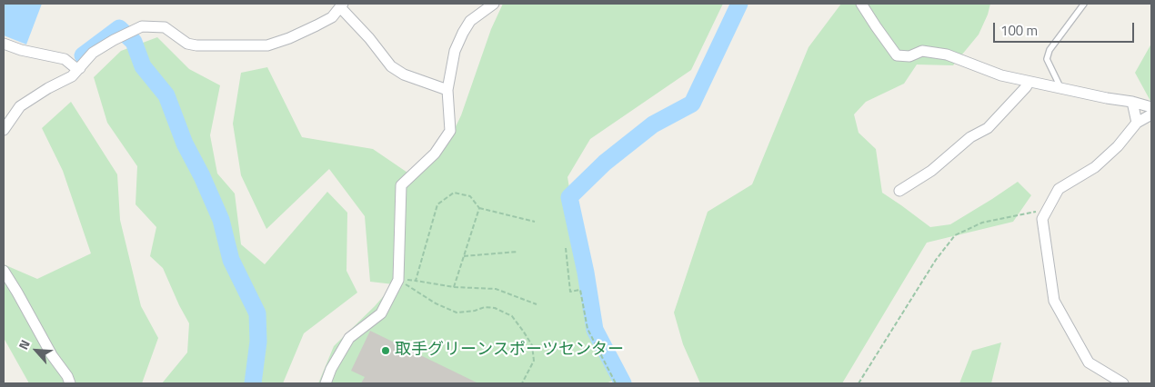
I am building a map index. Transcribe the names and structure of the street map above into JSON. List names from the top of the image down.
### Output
{
  "places": ["取手グリーンスポーツセンター"],
  "scale_bar": "100 m",
  "north": "top left"
}
